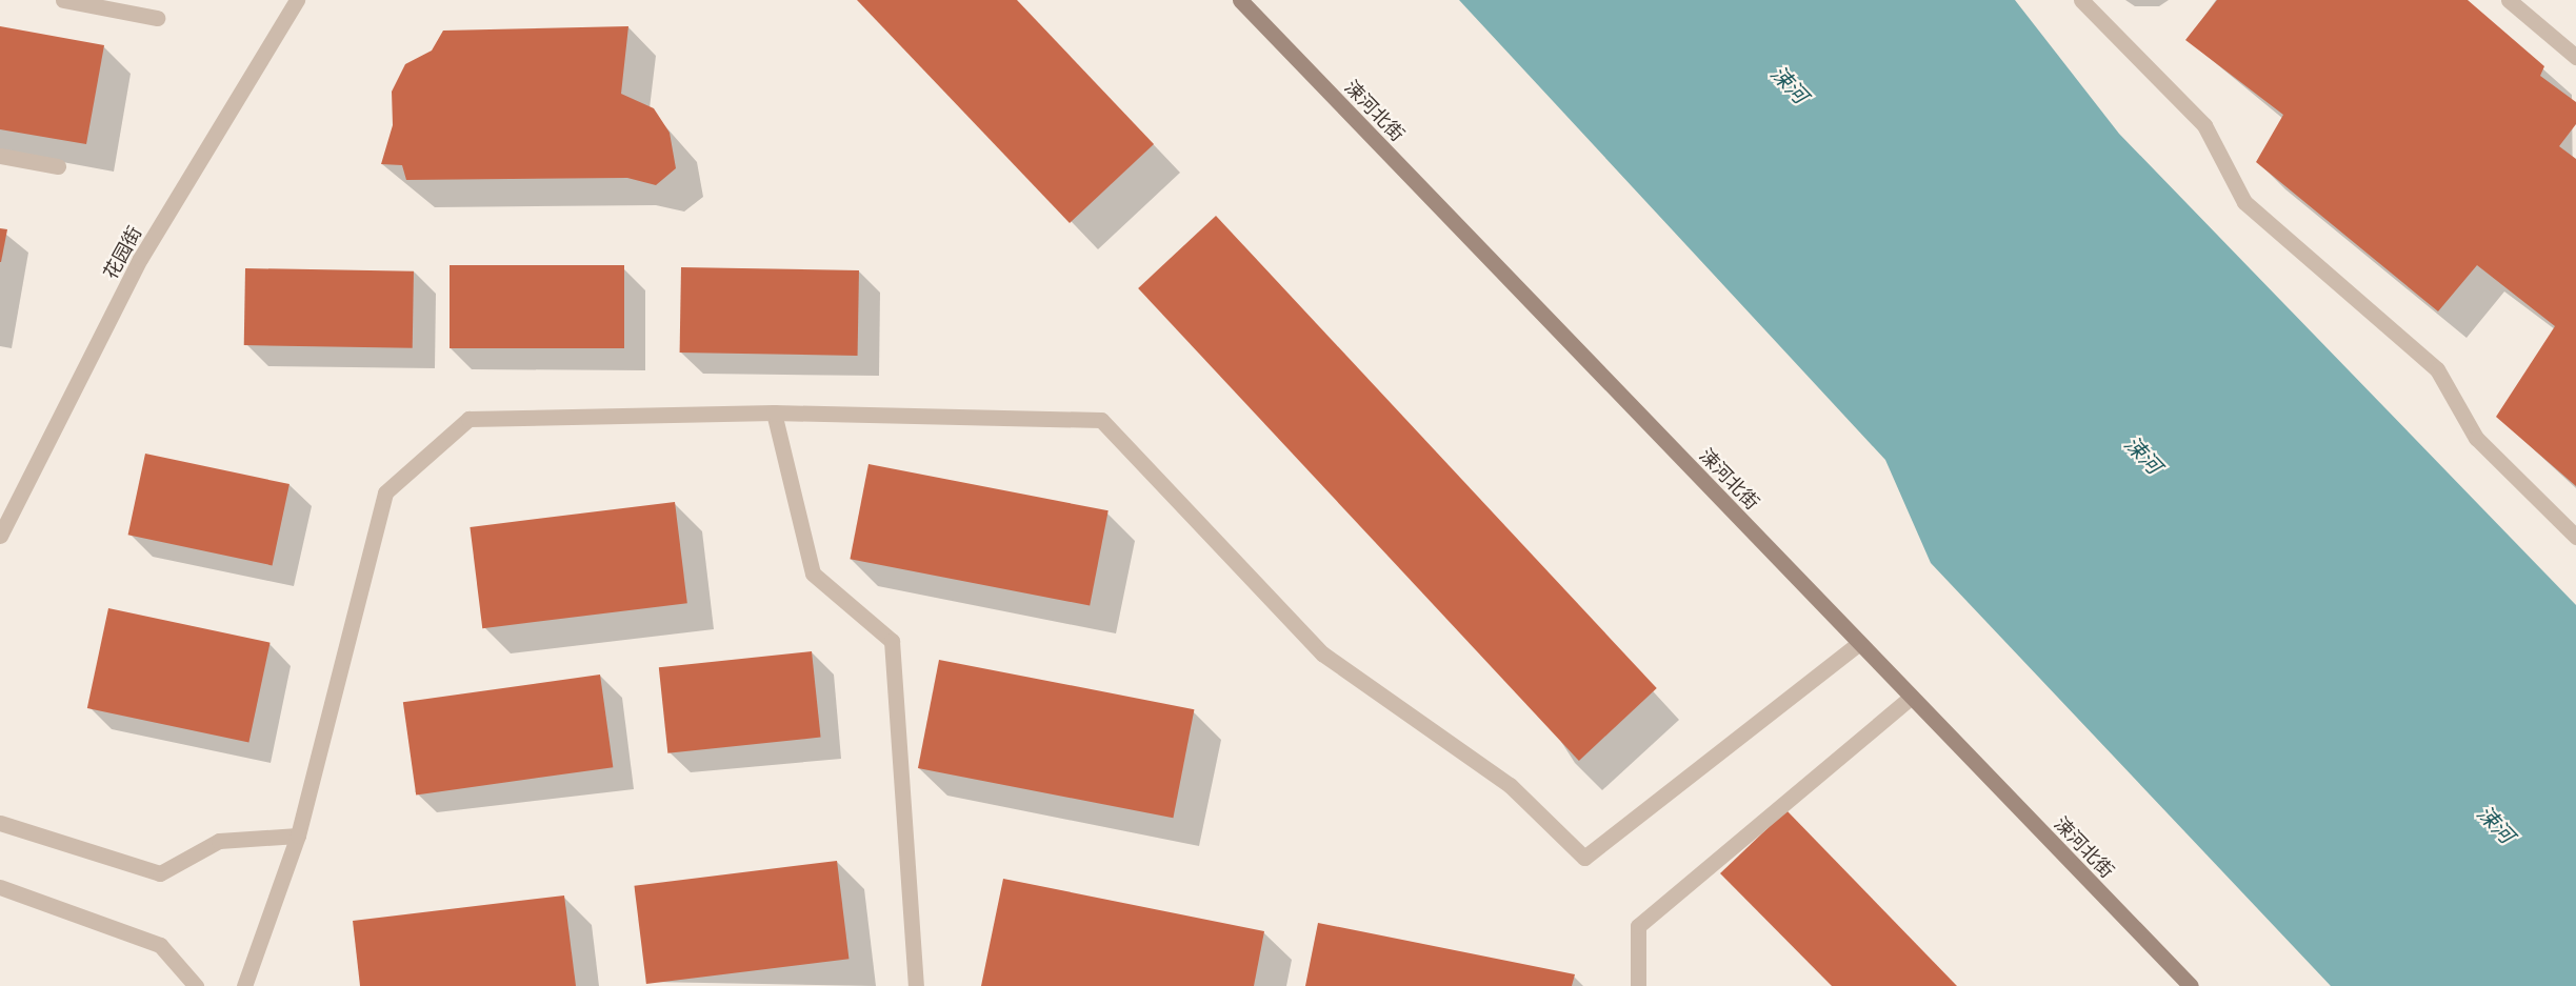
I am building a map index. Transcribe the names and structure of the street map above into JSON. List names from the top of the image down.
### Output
{
  "streets": {
    "main road": ["涑河北街"],
    "street": ["花园街"]
  },
  "water": ["涑河"]
}
